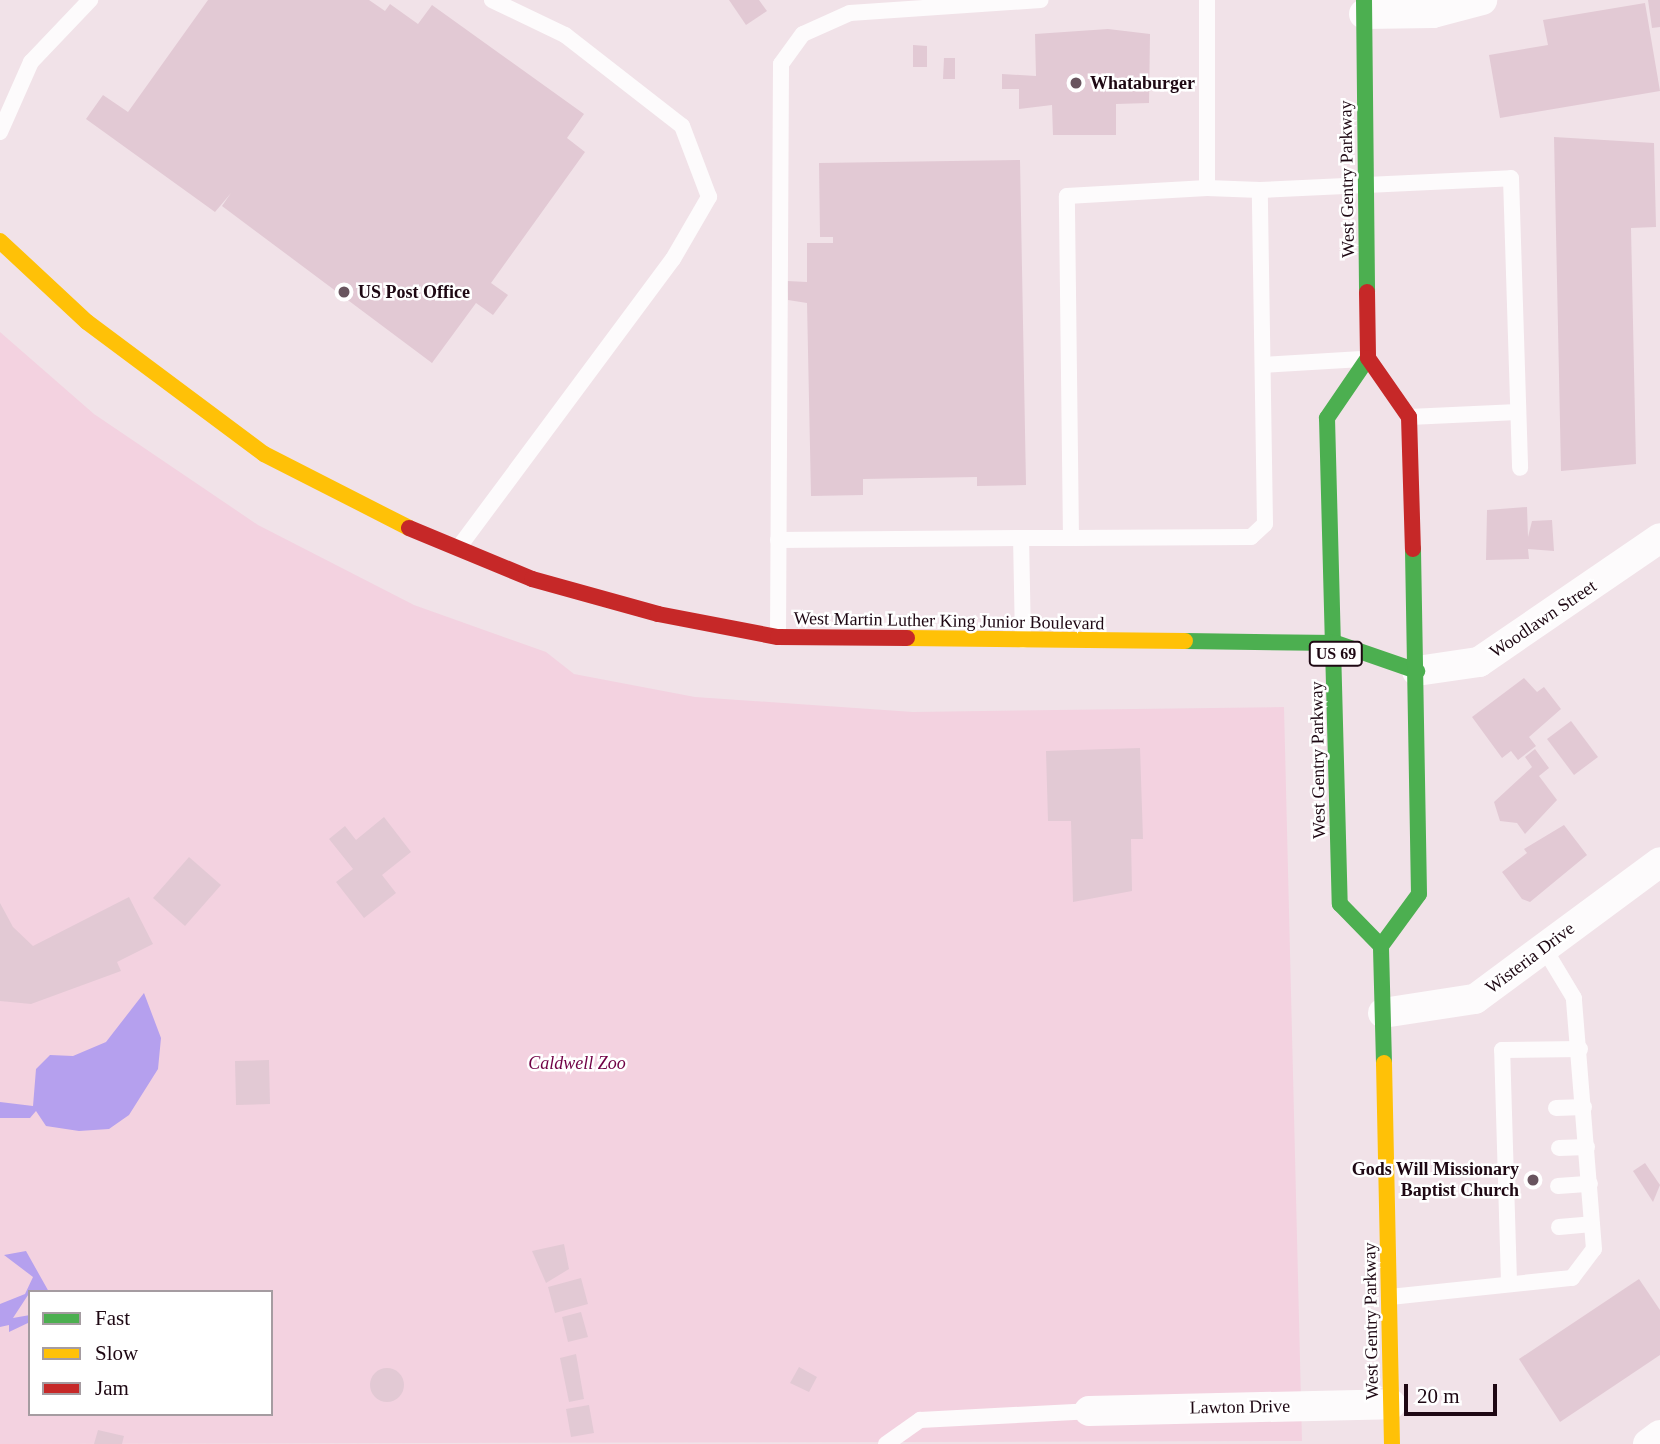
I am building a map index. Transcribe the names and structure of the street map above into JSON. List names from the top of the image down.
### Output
{
  "streets": {
    "main road": ["West Gentry Parkway", "West Martin Luther King Junior Boulevard", "US 69"],
    "street": ["Woodlawn Street", "Wisteria Drive", "Lawton Drive"]
  },
  "crossings": [
    ["West Gentry Parkway", "West Martin Luther King Junior Boulevard"],
    ["West Gentry Parkway", "Wisteria Drive"],
    ["West Gentry Parkway", "Lawton Drive"],
    ["Woodlawn Street", "West Martin Luther King Junior Boulevard"]
  ],
  "parks": ["Caldwell Zoo"],
  "places": ["Whataburger", "US Post Office", "Gods Will Missionary Baptist Church"],
  "legend": ["Fast", "Slow", "Jam"],
  "scale_bar": "20 m"
}
